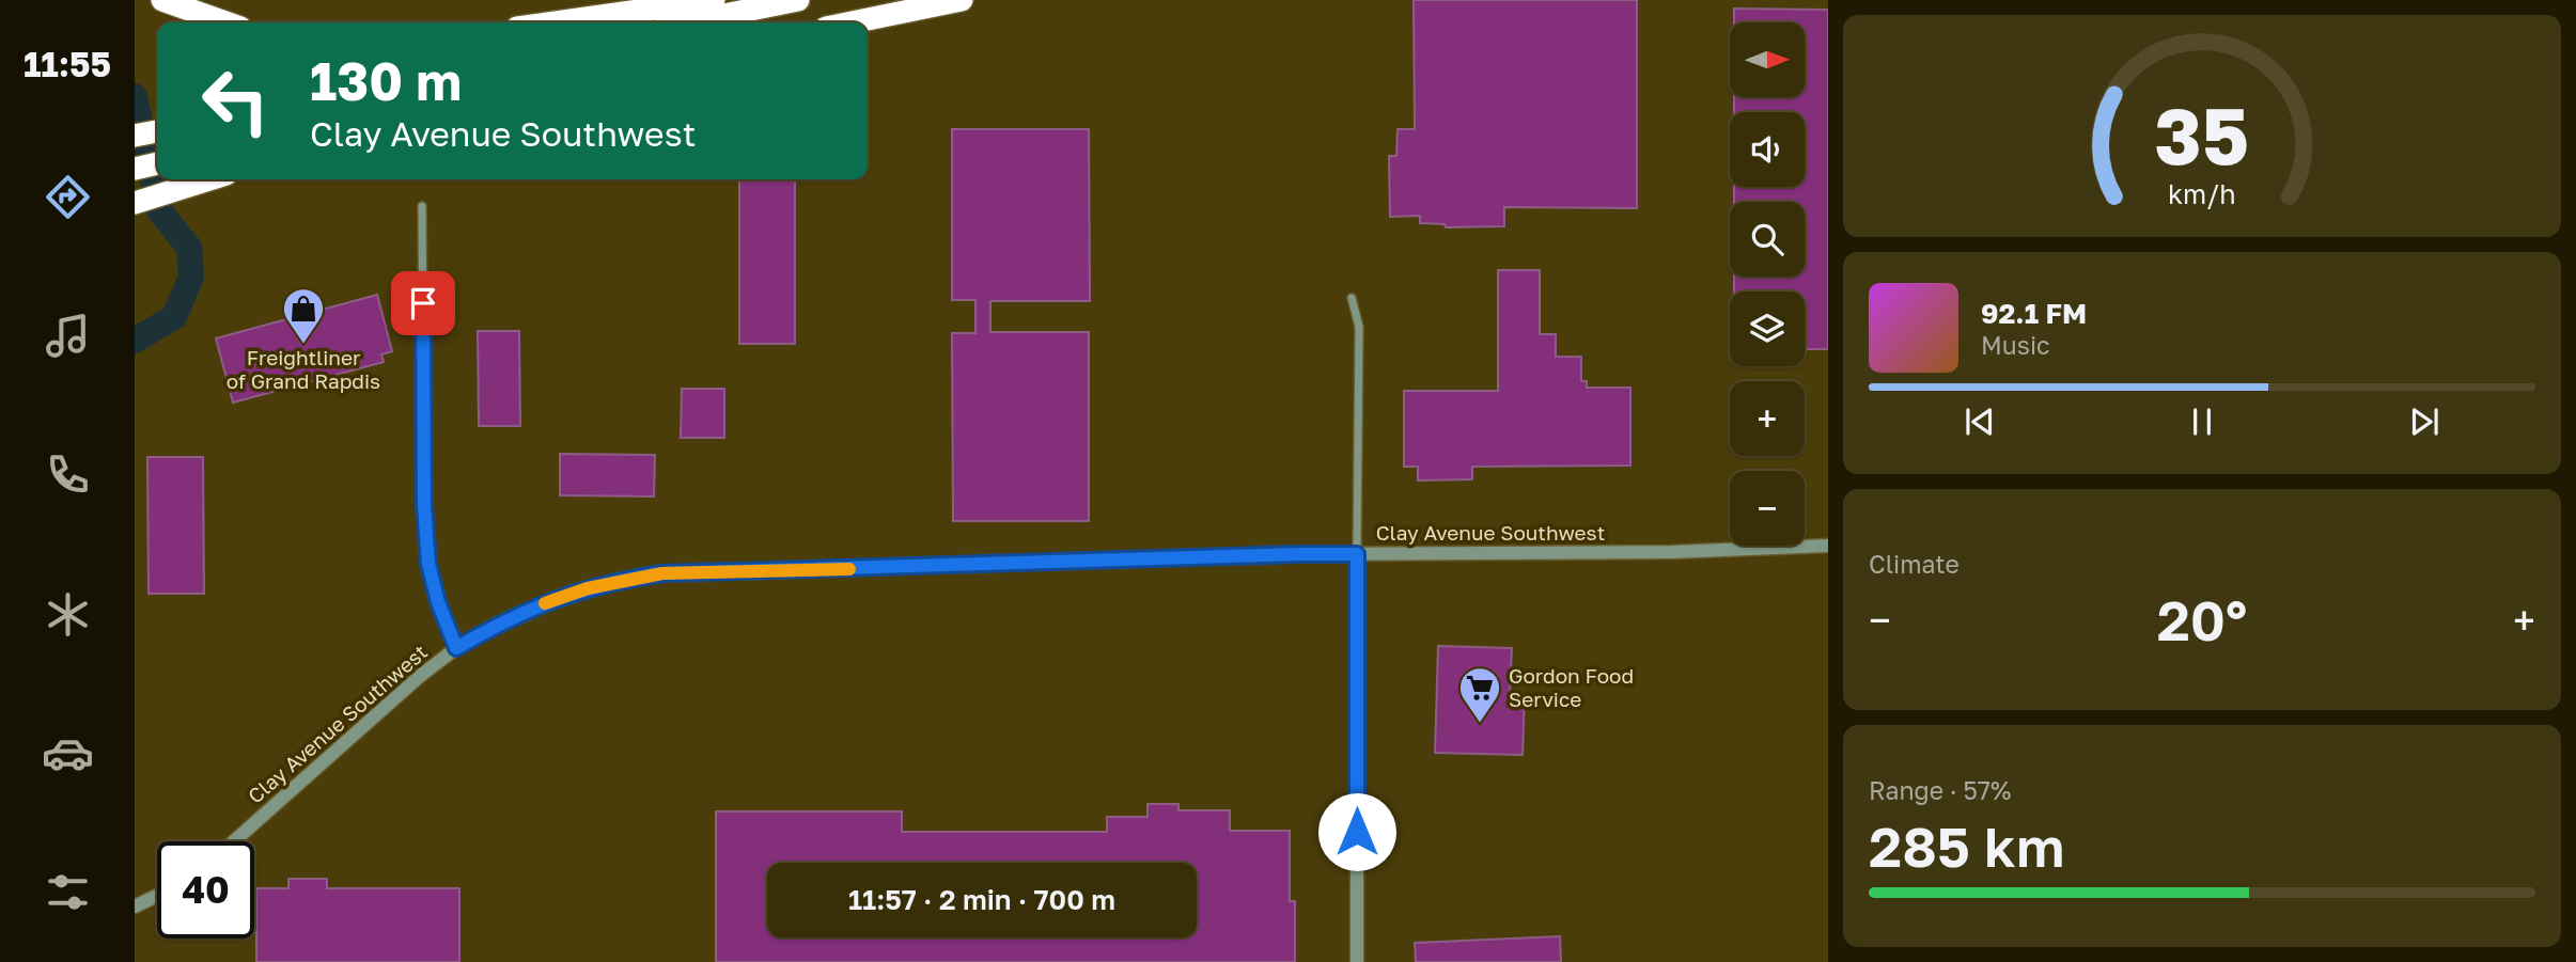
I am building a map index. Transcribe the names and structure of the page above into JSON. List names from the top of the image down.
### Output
{
  "streets": {
    "street": ["Clay Avenue Southwest"]
  },
  "places": {
    "shop": ["Freightliner of Grand Rapdis"],
    "supermarket": ["Gordon Food Service"]
  },
  "north": "right",
  "page": {
    "tabs": "11:55",
    "map_buttons": ["+", "−"],
    "turn": ["130 m", "Clay Avenue Southwest"],
    "song": ["92.1 FM", "Music"],
    "tile": [
      "Climate",
      ["Range · 57%", "285 km"]
    ],
    "heat": ["−", "20°", "+"],
    "limit": "40",
    "trip": "11:57 · 2 min · 700 m",
    "gauge": ["35", "km/h"]
  }
}
